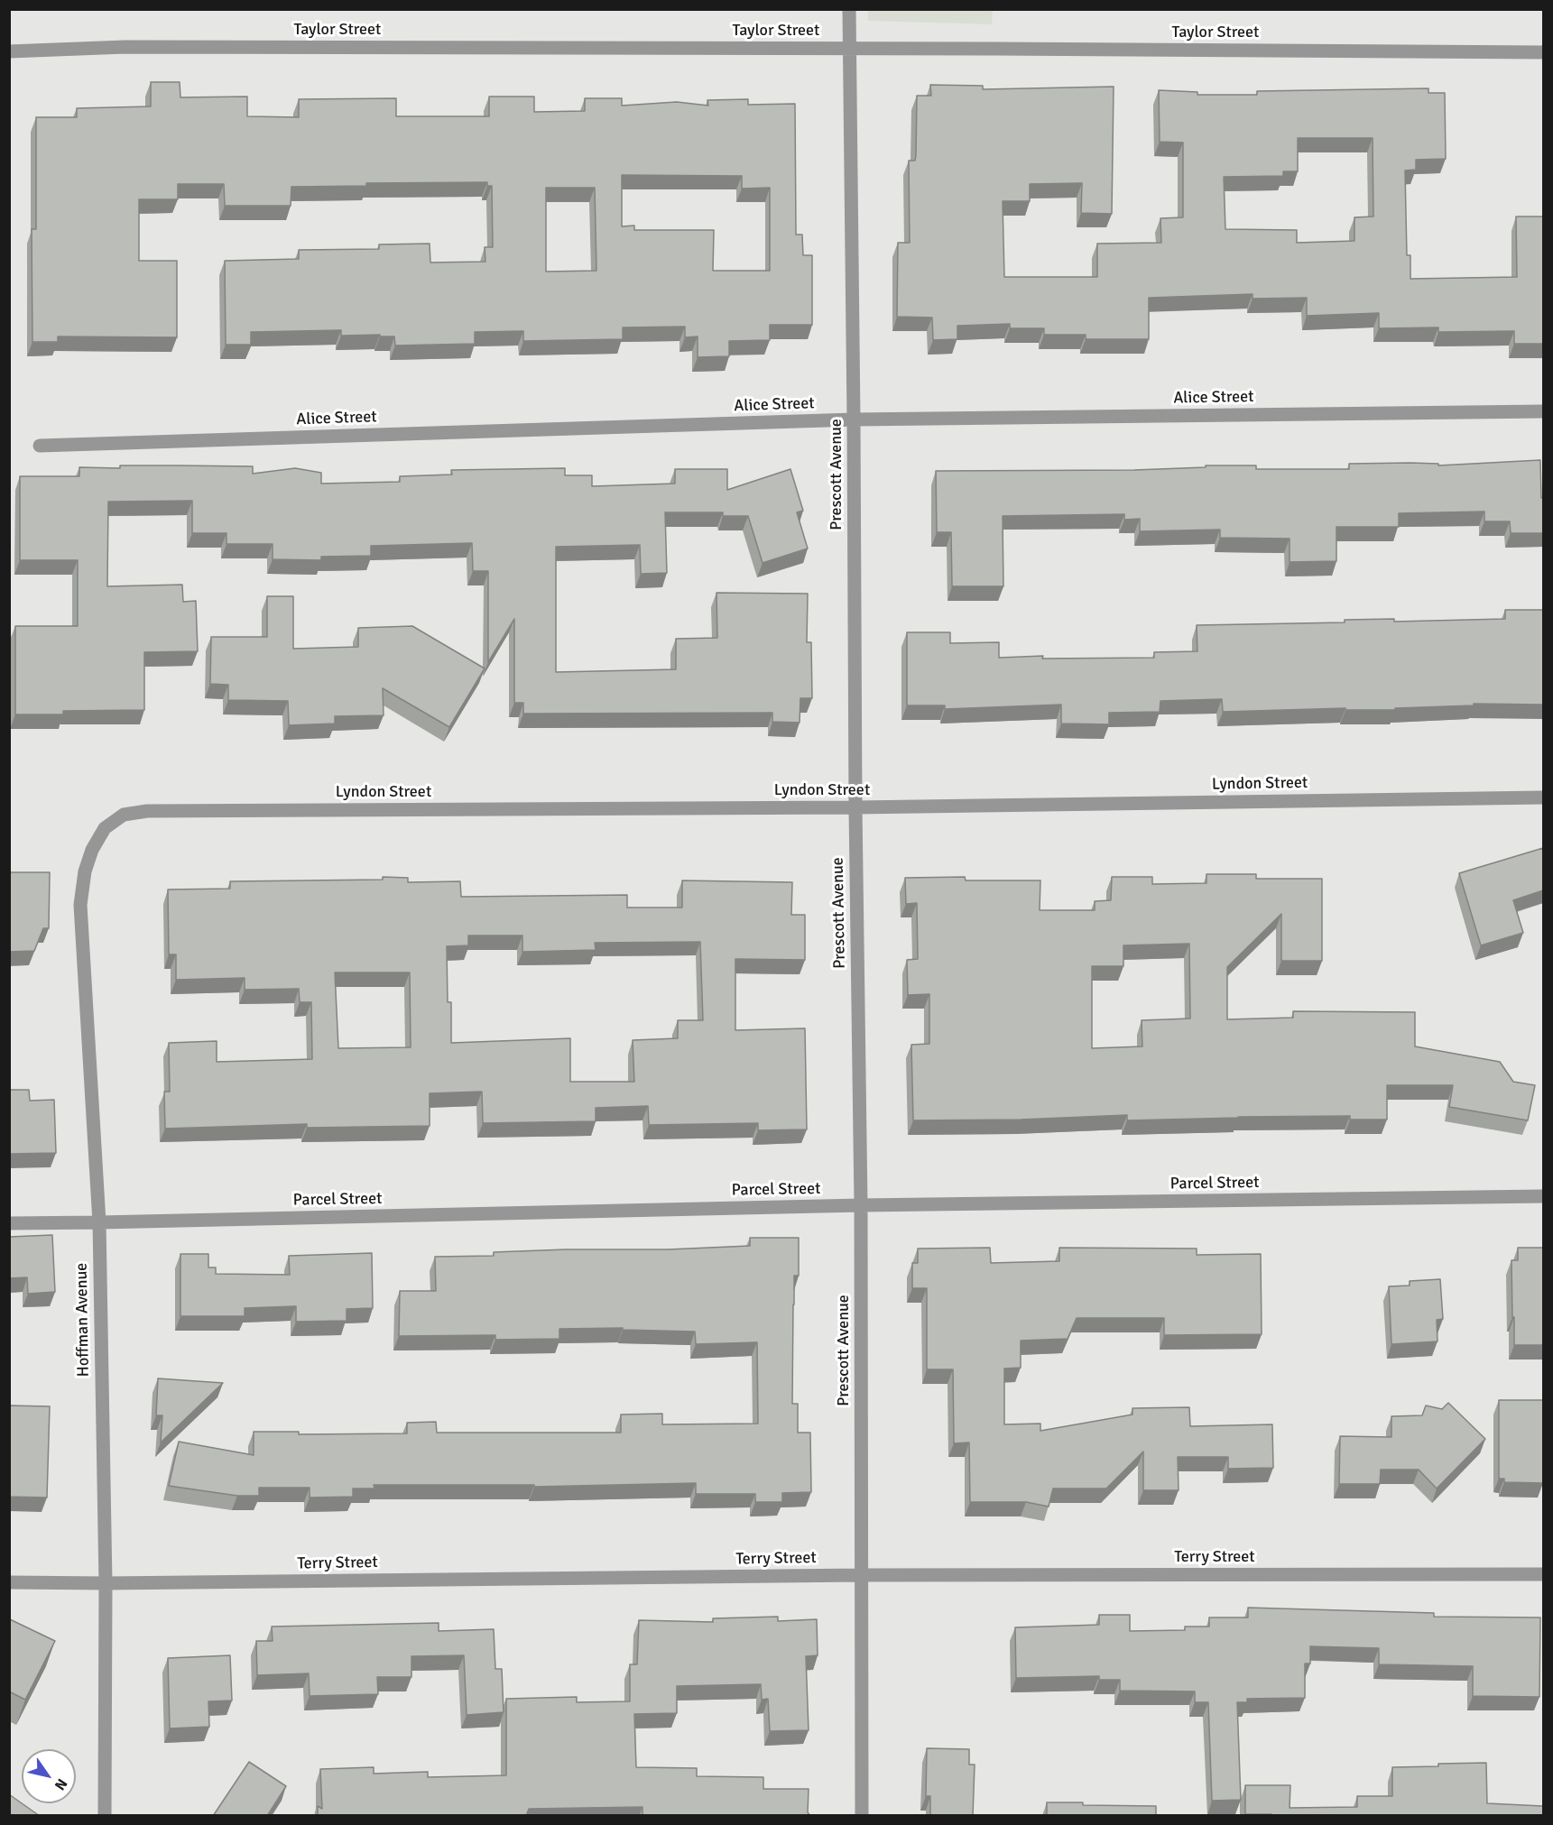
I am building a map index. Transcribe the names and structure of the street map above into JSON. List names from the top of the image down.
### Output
{
  "streets": {
    "street": [
      "Taylor Street",
      "Alice Street",
      "Prescott Avenue",
      "Lyndon Street",
      "Parcel Street",
      "Hoffman Avenue",
      "Terry Street"
    ]
  },
  "crossings": [
    ["Taylor Street", "Prescott Avenue"],
    ["Alice Street", "Prescott Avenue"],
    ["Prescott Avenue", "Lyndon Street"],
    ["Prescott Avenue", "Parcel Street"],
    ["Prescott Avenue", "Terry Street"],
    ["Lyndon Street", "Hoffman Avenue"],
    ["Parcel Street", "Hoffman Avenue"],
    ["Hoffman Avenue", "Terry Street"]
  ],
  "north": "bottom right"
}
